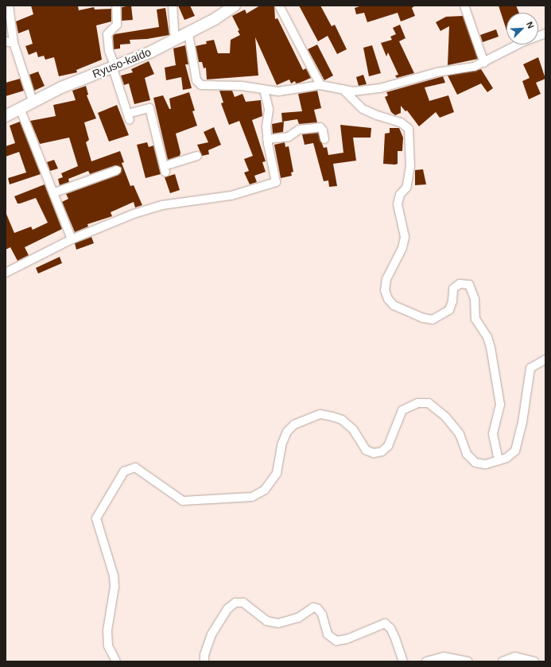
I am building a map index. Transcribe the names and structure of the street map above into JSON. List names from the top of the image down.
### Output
{
  "streets": {
    "main road": ["Ryuso-kaido"]
  },
  "north": "top right"
}
